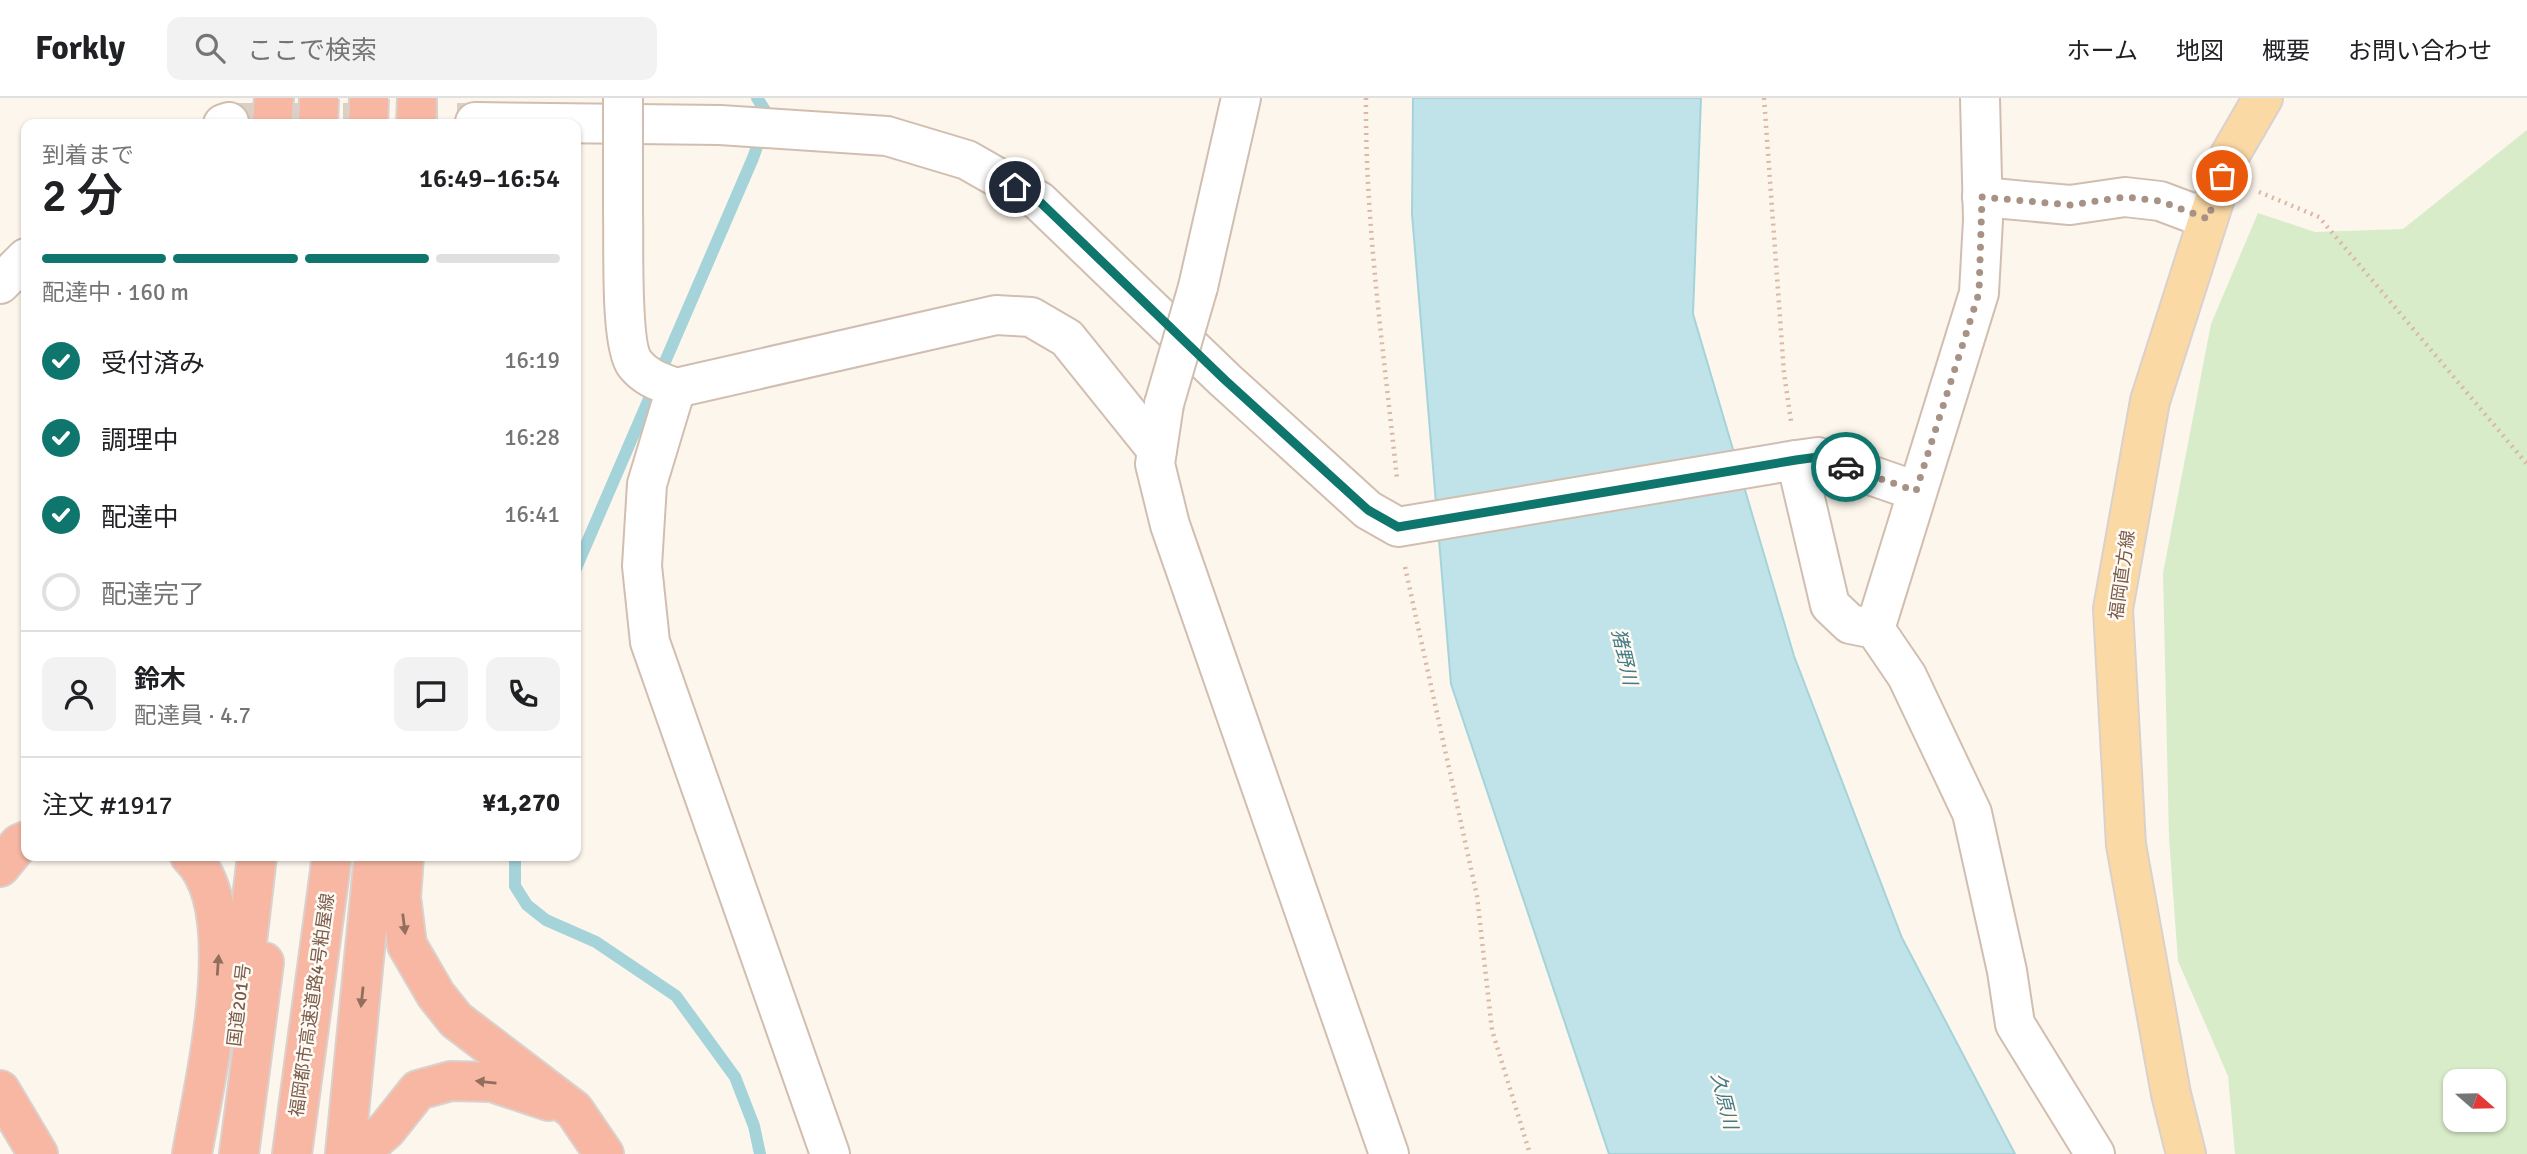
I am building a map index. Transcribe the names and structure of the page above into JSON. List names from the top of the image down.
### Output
{
  "streets": {
    "highway": ["国道201号", "福岡都市高速道路4号粕屋線"],
    "main road": ["福岡直方線"]
  },
  "water": ["猪野川", "久原川"],
  "north": "right",
  "page": {
    "header": "Forkly",
    "search": "ここで検索",
    "nav": [
      "ホーム",
      "地図",
      "概要",
      "お問い合わせ"
    ],
    "heading": ["2 分", "到着まで", "16:49–16:54"],
    "panel": [
      "鈴木",
      "配達員 · 4.7",
      "注文 #1917",
      "¥1,270"
    ],
    "bar": "配達中 · 160 m",
    "list": [
      ["受付済み", "16:19"],
      ["調理中", "16:28"],
      ["配達中", "16:41"],
      "配達完了"
    ]
  }
}
